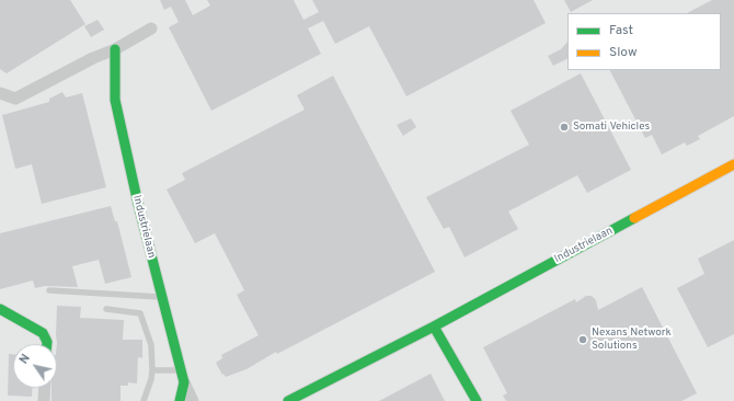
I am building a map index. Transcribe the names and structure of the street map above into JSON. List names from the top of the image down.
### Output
{
  "streets": {
    "street": ["Industrielaan"]
  },
  "places": ["Somati Vehicles", "Nexans Network Solutions"],
  "legend": ["Fast", "Slow"],
  "north": "top left"
}
